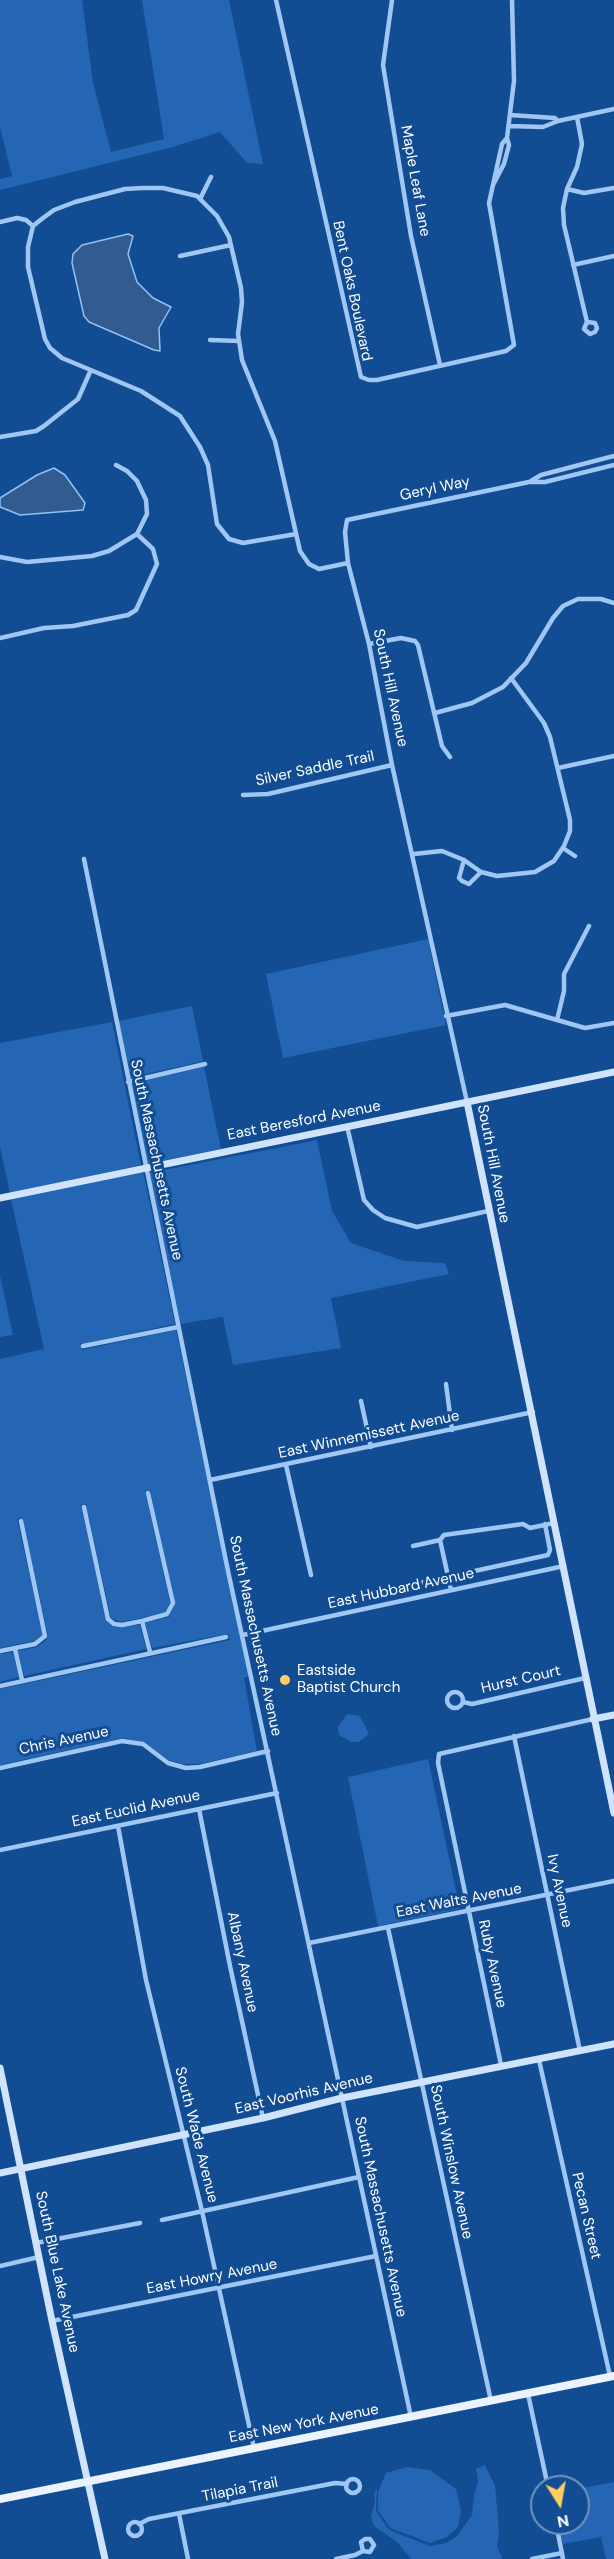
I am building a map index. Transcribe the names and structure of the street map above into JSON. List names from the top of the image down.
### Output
{
  "streets": {
    "main road": ["East New York Avenue"],
    "street": [
      "Maple Leaf Lane",
      "Bent Oaks Boulevard",
      "Geryl Way",
      "South Hill Avenue",
      "Silver Saddle Trail",
      "East Beresford Avenue",
      "South Massachusetts Avenue",
      "East Winnemissett Avenue",
      "East Hubbard Avenue",
      "Hurst Court",
      "Chris Avenue",
      "East Euclid Avenue",
      "Ivy Avenue",
      "East Walts Avenue",
      "Albany Avenue",
      "Ruby Avenue",
      "East Voorhis Avenue",
      "South Wade Avenue",
      "South Winslow Avenue",
      "Pecan Street",
      "South Blue Lake Avenue",
      "East Howry Avenue",
      "Tilapia Trail"
    ]
  },
  "crossings": [
    ["Maple Leaf Lane", "Bent Oaks Boulevard"],
    ["Geryl Way", "South Hill Avenue"],
    ["South Hill Avenue", "Silver Saddle Trail"],
    ["South Hill Avenue", "East Beresford Avenue"],
    ["South Hill Avenue", "East Winnemissett Avenue"],
    ["South Hill Avenue", "East Hubbard Avenue"],
    ["South Hill Avenue", "Hurst Court"],
    ["East Beresford Avenue", "South Massachusetts Avenue"],
    ["South Massachusetts Avenue", "East Winnemissett Avenue"],
    ["South Massachusetts Avenue", "East Hubbard Avenue"],
    ["South Massachusetts Avenue", "Chris Avenue"],
    ["South Massachusetts Avenue", "East Euclid Avenue"],
    ["South Massachusetts Avenue", "East Walts Avenue"],
    ["South Massachusetts Avenue", "East Voorhis Avenue"],
    ["South Massachusetts Avenue", "East Howry Avenue"],
    ["South Massachusetts Avenue", "East New York Avenue"],
    ["East Euclid Avenue", "Albany Avenue"],
    ["East Euclid Avenue", "South Wade Avenue"],
    ["Ivy Avenue", "East Walts Avenue"],
    ["Ivy Avenue", "Ruby Avenue"],
    ["Ivy Avenue", "East Voorhis Avenue"],
    ["East Walts Avenue", "Ruby Avenue"],
    ["East Walts Avenue", "South Winslow Avenue"],
    ["Albany Avenue", "East Voorhis Avenue"],
    ["Ruby Avenue", "East Voorhis Avenue"],
    ["East Voorhis Avenue", "South Wade Avenue"],
    ["East Voorhis Avenue", "South Winslow Avenue"],
    ["East Voorhis Avenue", "Pecan Street"],
    ["East Voorhis Avenue", "South Blue Lake Avenue"],
    ["South Wade Avenue", "East Howry Avenue"],
    ["South Wade Avenue", "East New York Avenue"],
    ["South Winslow Avenue", "East New York Avenue"],
    ["Pecan Street", "East New York Avenue"],
    ["South Blue Lake Avenue", "East Howry Avenue"],
    ["South Blue Lake Avenue", "East New York Avenue"]
  ],
  "places": ["Eastside Baptist Church"],
  "north": "bottom"
}
